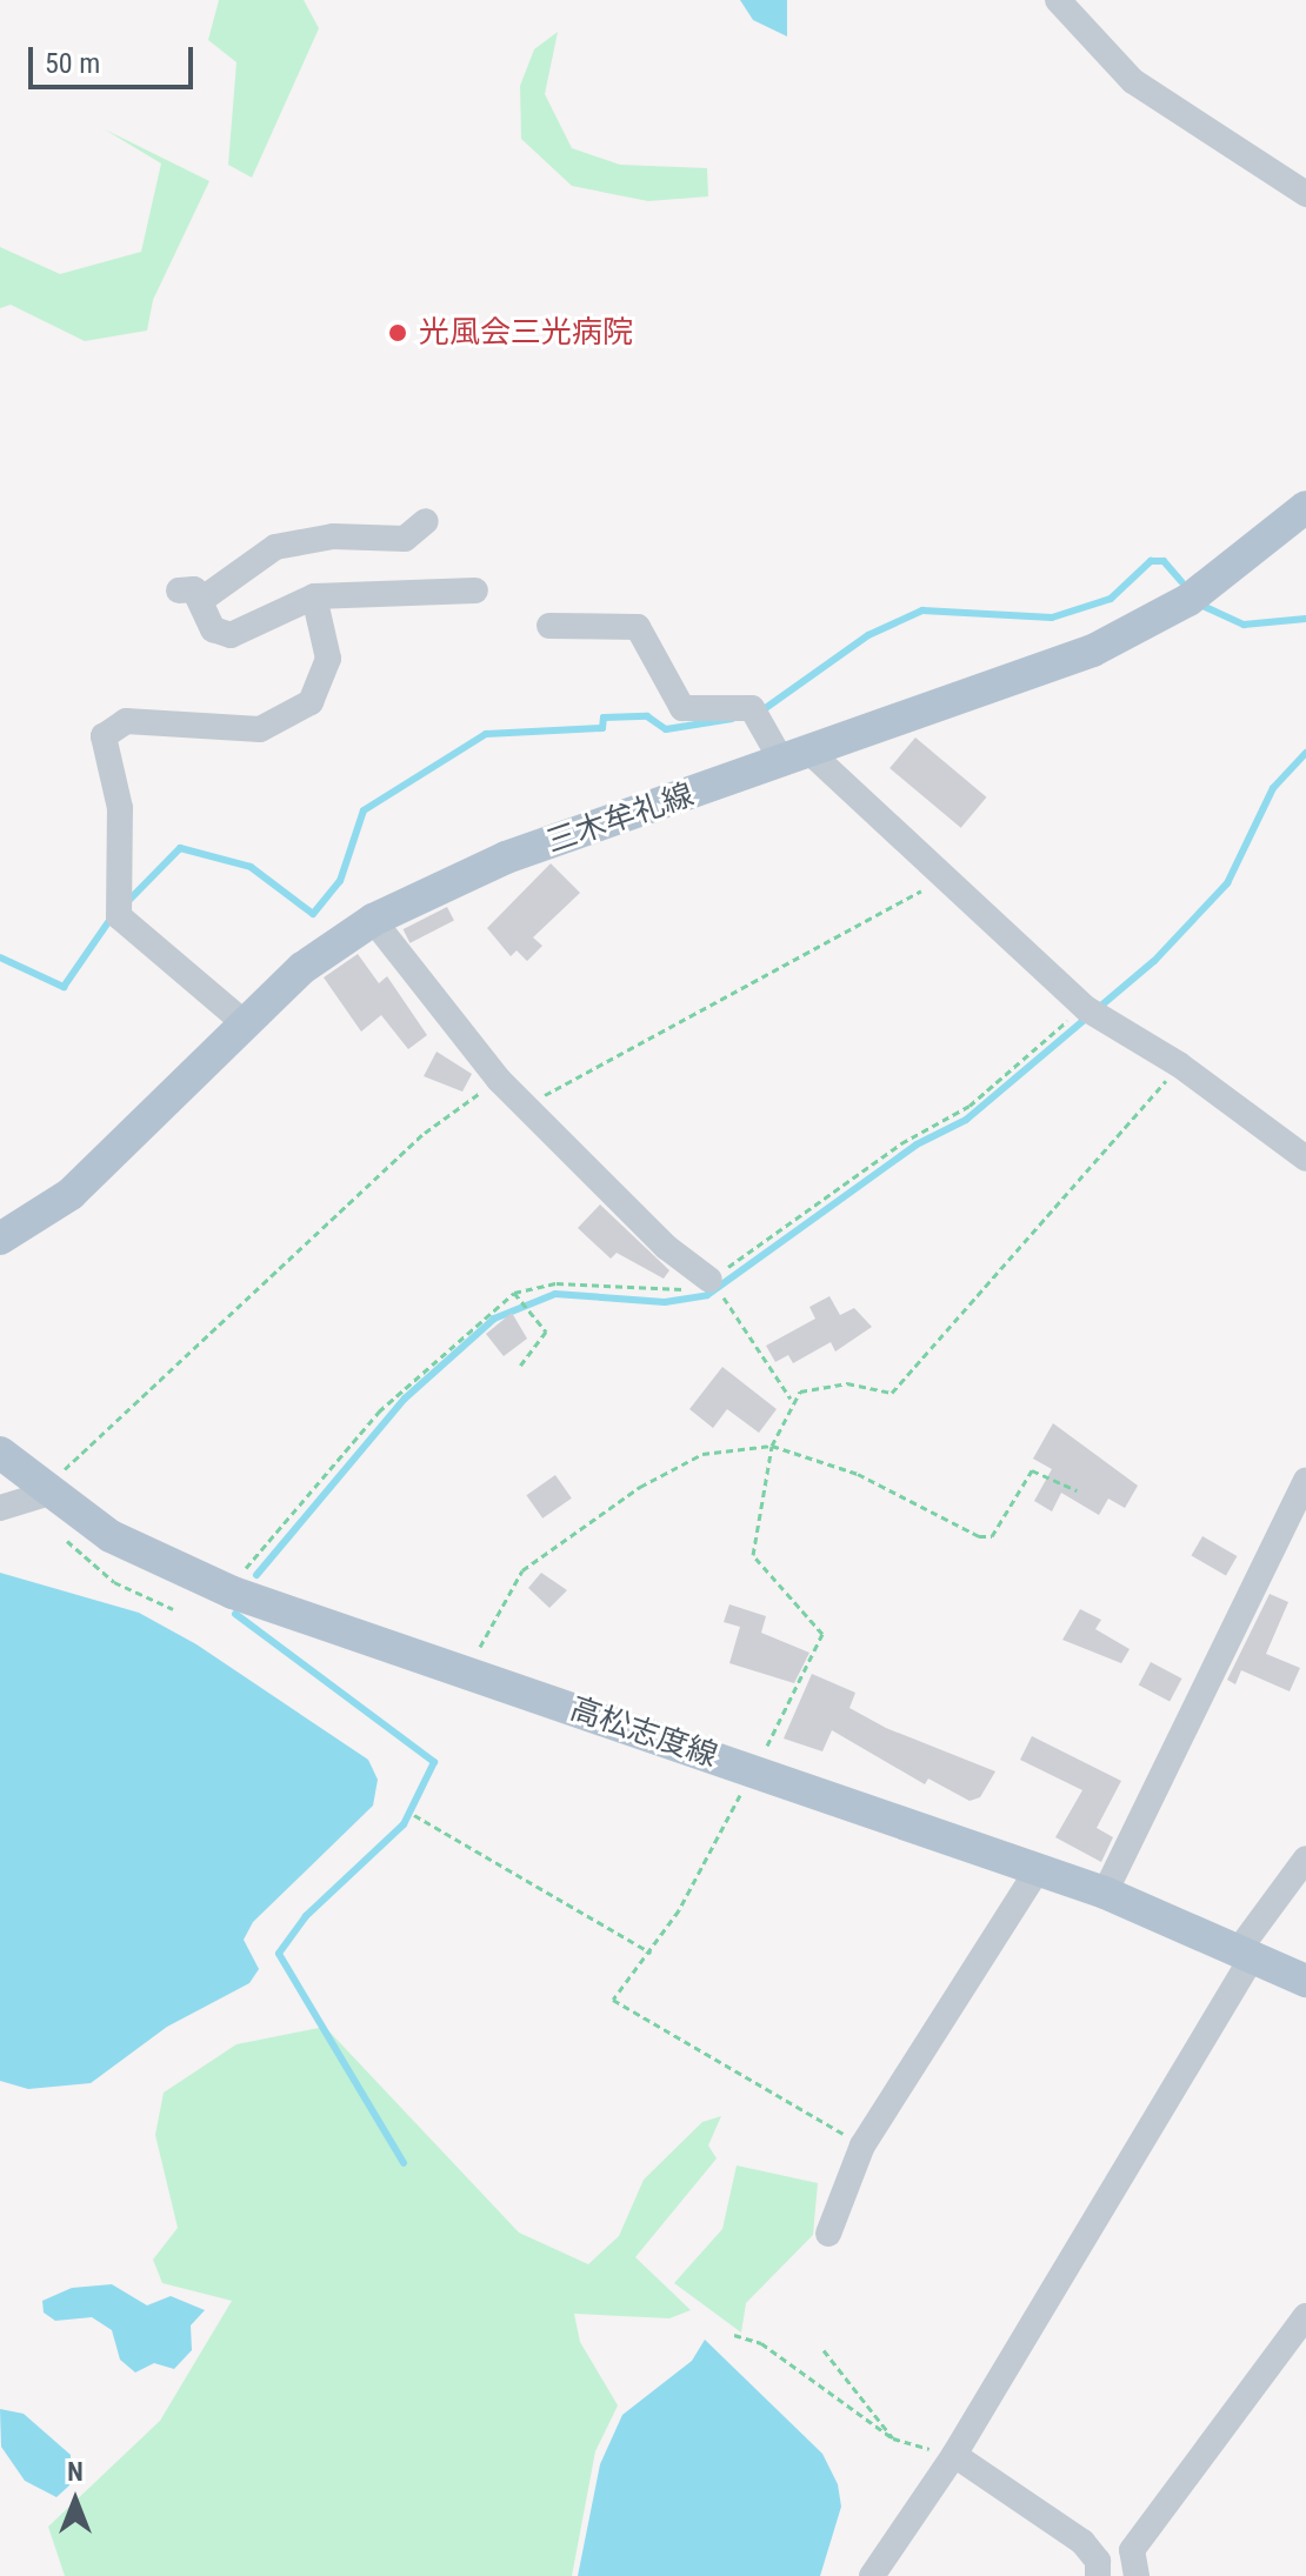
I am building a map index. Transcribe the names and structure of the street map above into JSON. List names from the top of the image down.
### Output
{
  "streets": {
    "main road": ["三木牟礼線", "高松志度線"]
  },
  "places": ["光風会三光病院"],
  "scale_bar": "50 m",
  "north": "top"
}
